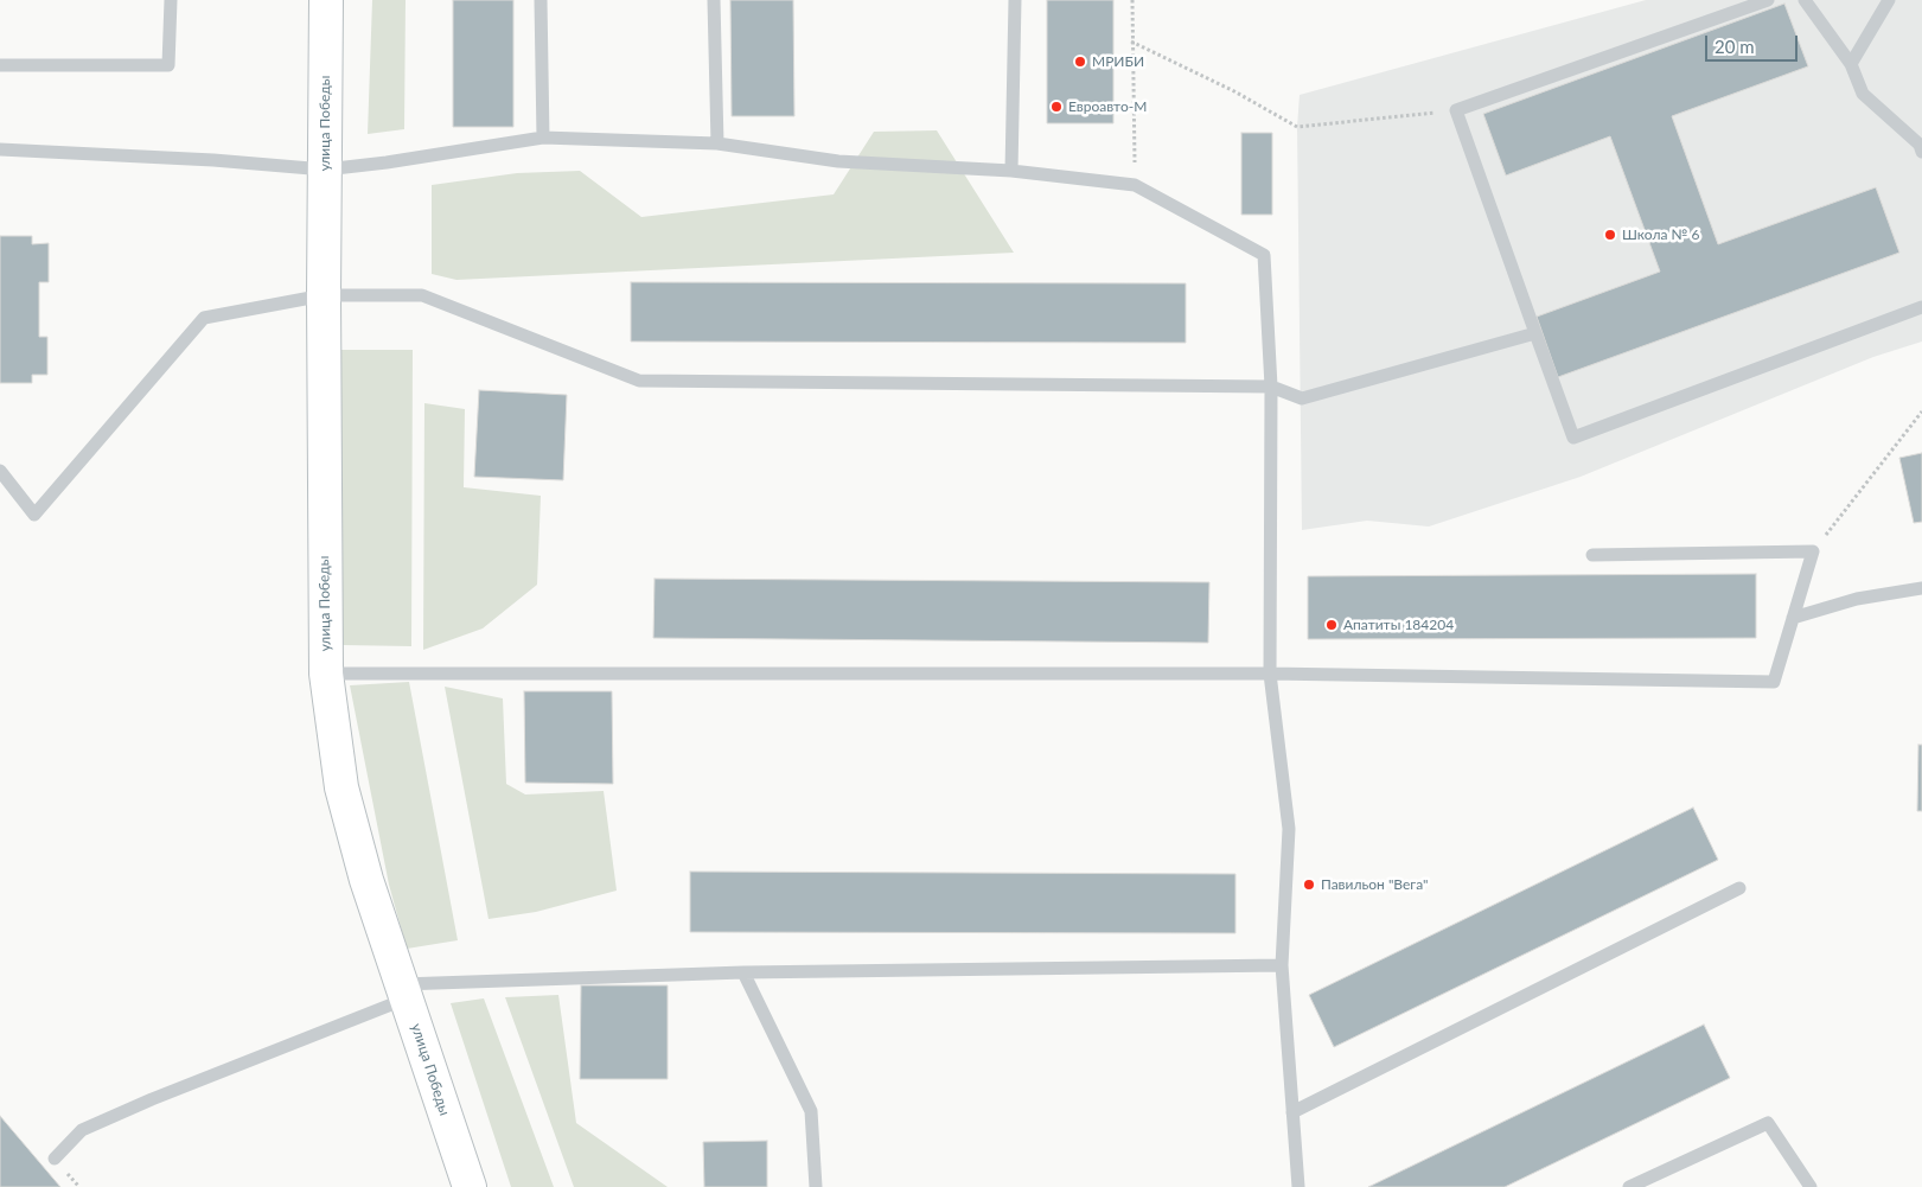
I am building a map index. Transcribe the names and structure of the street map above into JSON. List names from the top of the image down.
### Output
{
  "streets": {
    "main road": ["улица Победы"]
  },
  "places": [
    "МРИБИ",
    "Евроавто-М",
    "Школа № 6",
    "Апатиты 184204",
    "Павильон \"Вега\""
  ],
  "scale_bar": "20 m"
}
